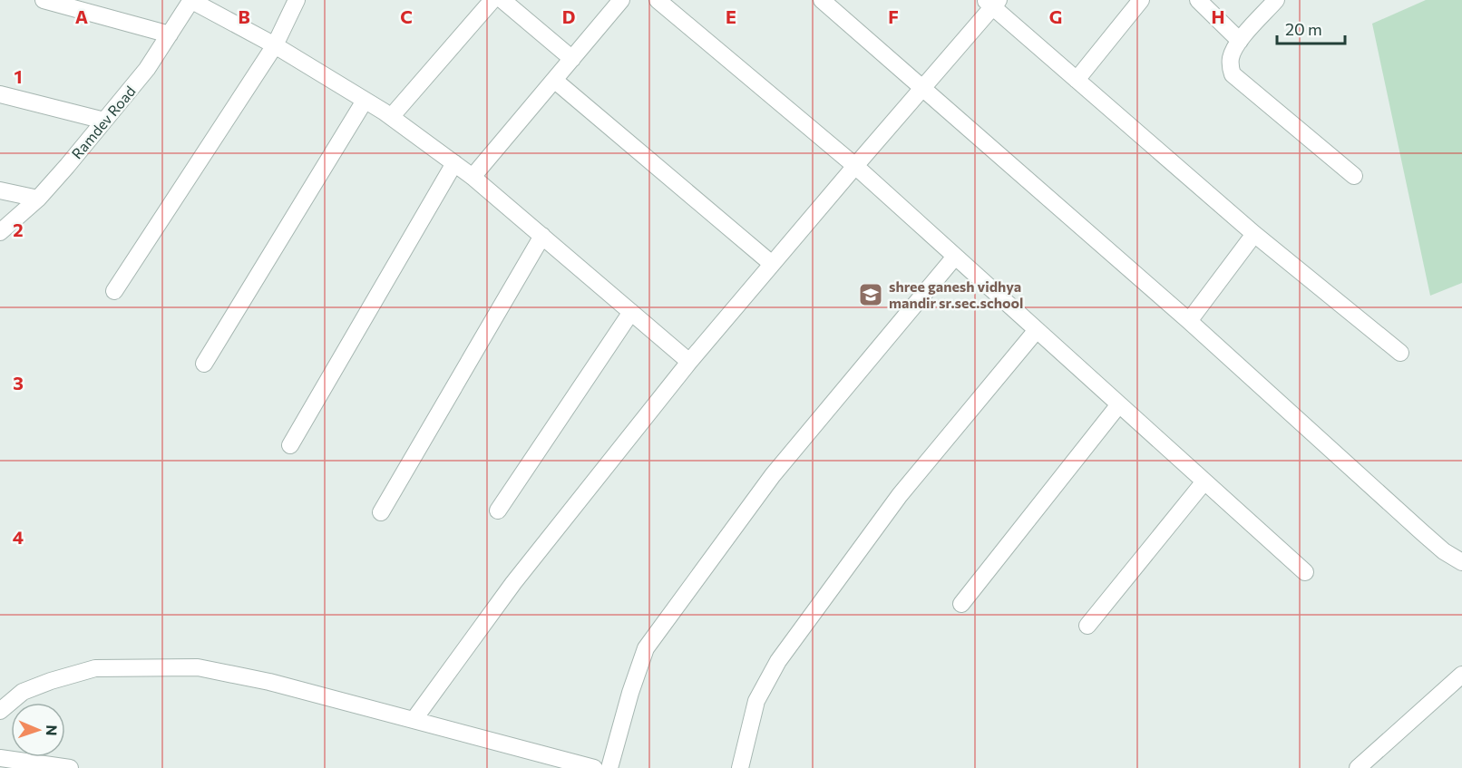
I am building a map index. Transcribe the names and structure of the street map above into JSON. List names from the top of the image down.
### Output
{
  "streets": {
    "street": ["Ramdev Road"]
  },
  "places": {
    "school or university": ["shree ganesh vidhya mandir sr.sec.school"]
  },
  "scale_bar": "20 m",
  "north": "right",
  "grid": {
    "columns": [
      "A",
      "B",
      "C",
      "D",
      "E",
      "F",
      "G",
      "H"
    ],
    "rows": [
      "1",
      "2",
      "3",
      "4"
    ]
  }
}
